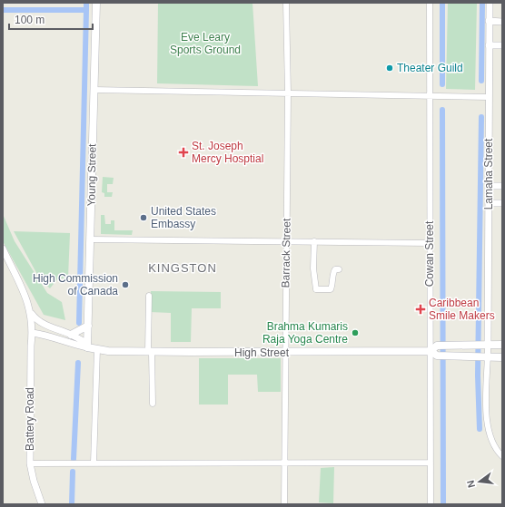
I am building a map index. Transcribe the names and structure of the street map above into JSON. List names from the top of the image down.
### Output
{
  "streets": {
    "main road": ["Young Street", "High Street"],
    "street": [
      "Lamaha Street",
      "Barrack Street",
      "Cowan Street",
      "Battery Road"
    ]
  },
  "crossings": [
    ["Young Street", "High Street"],
    ["Barrack Street", "High Street"],
    ["Cowan Street", "High Street"],
    ["High Street", "Battery Road"]
  ],
  "districts": ["KINGSTON"],
  "parks": ["Eve Leary Sports Ground"],
  "places": {
    "other": [
      "Theater Guild",
      "United States Embassy",
      "High Commission of Canada",
      "Brahma Kumaris Raja Yoga Centre"
    ],
    "health": ["St. Joseph Mercy Hosptial", "Caribbean Smile Makers"]
  },
  "scale_bar": "100 m",
  "north": "left"
}
